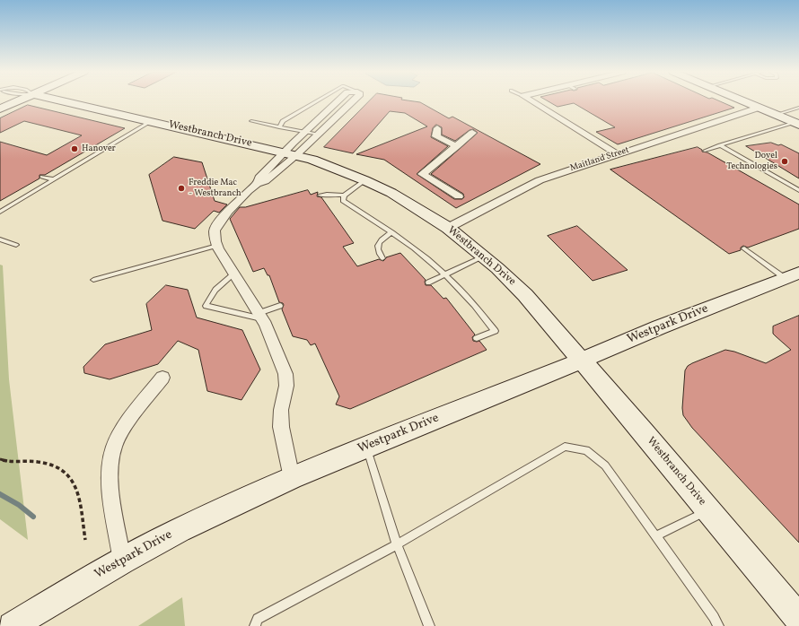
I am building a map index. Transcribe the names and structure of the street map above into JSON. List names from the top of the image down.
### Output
{
  "streets": {
    "street": ["Westbranch Drive", "Maitland Street", "Westpark Drive"]
  },
  "crossings": [
    ["Westbranch Drive", "Maitland Street"],
    ["Westbranch Drive", "Westpark Drive"]
  ],
  "places": ["Hanover", "Dovel Technologies", "Freddie Mac - Westbranch"]
}
